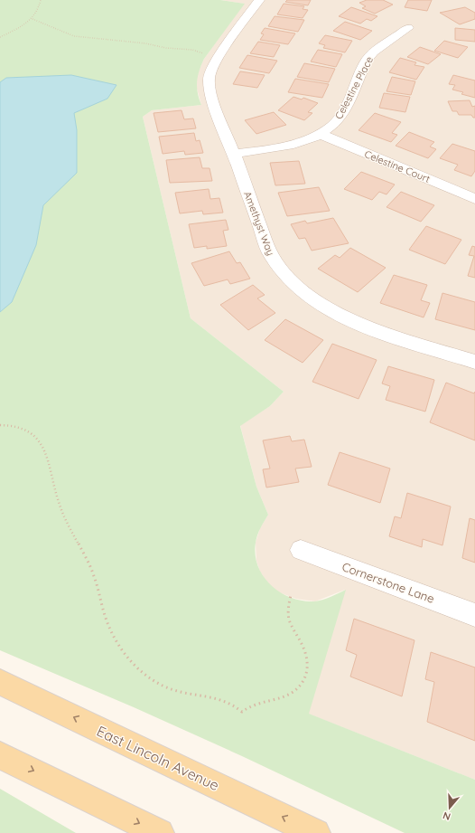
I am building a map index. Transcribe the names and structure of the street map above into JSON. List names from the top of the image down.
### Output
{
  "streets": {
    "main road": ["East Lincoln Avenue"],
    "street": [
      "Celestine Place",
      "Celestine Court",
      "Amethyst Way",
      "Cornerstone Lane"
    ]
  },
  "crossings": [
    ["Celestine Place", "Celestine Court"],
    ["Celestine Place", "Amethyst Way"]
  ],
  "north": "bottom"
}
